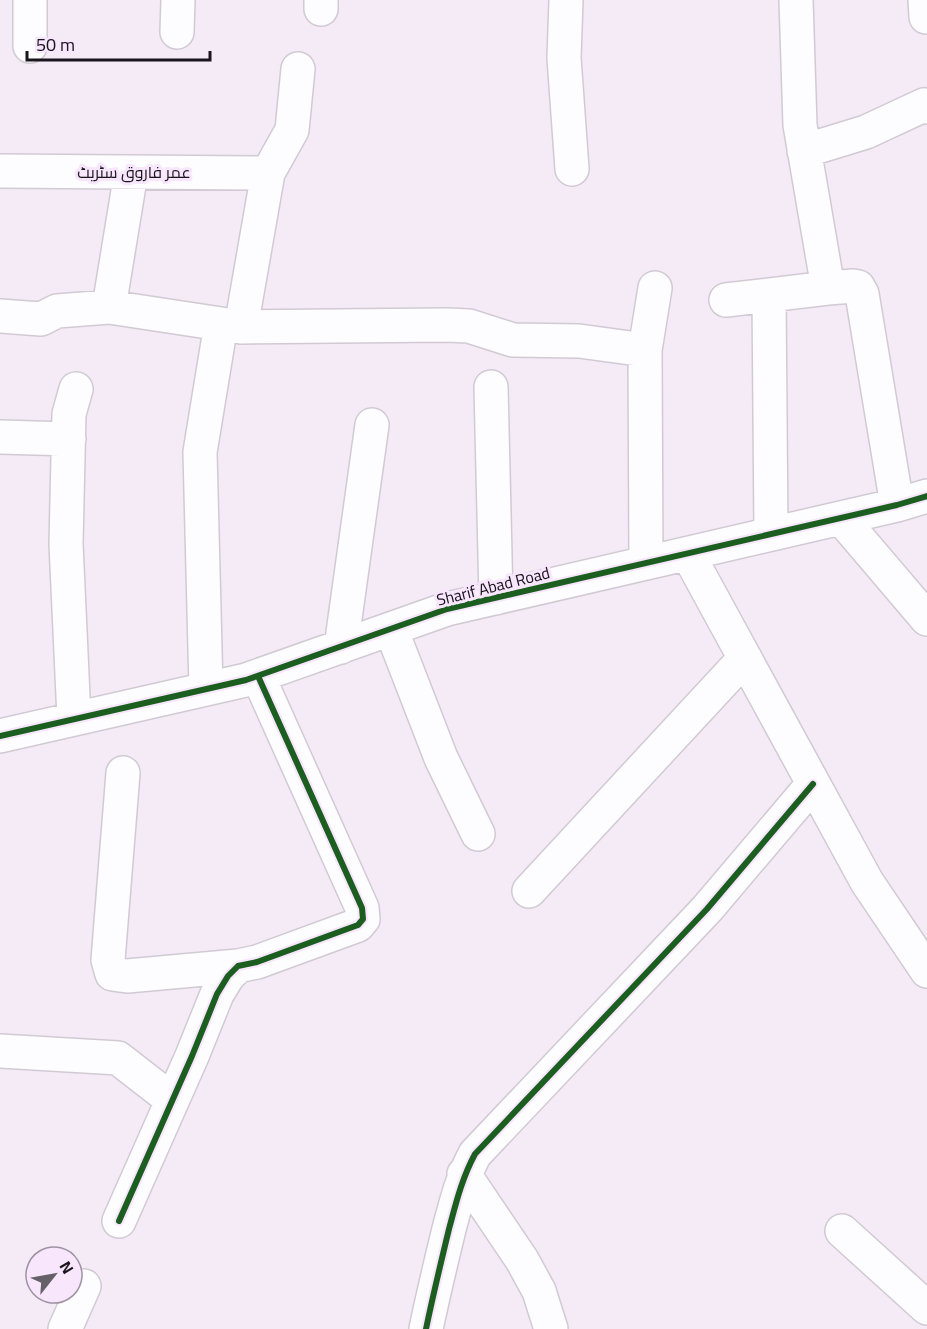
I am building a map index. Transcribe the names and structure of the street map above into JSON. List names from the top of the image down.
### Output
{
  "streets": {
    "street": ["عمر فاروق سٹریٹ", "Sharif Abad Road"]
  },
  "scale_bar": "50 m",
  "north": "top right"
}
